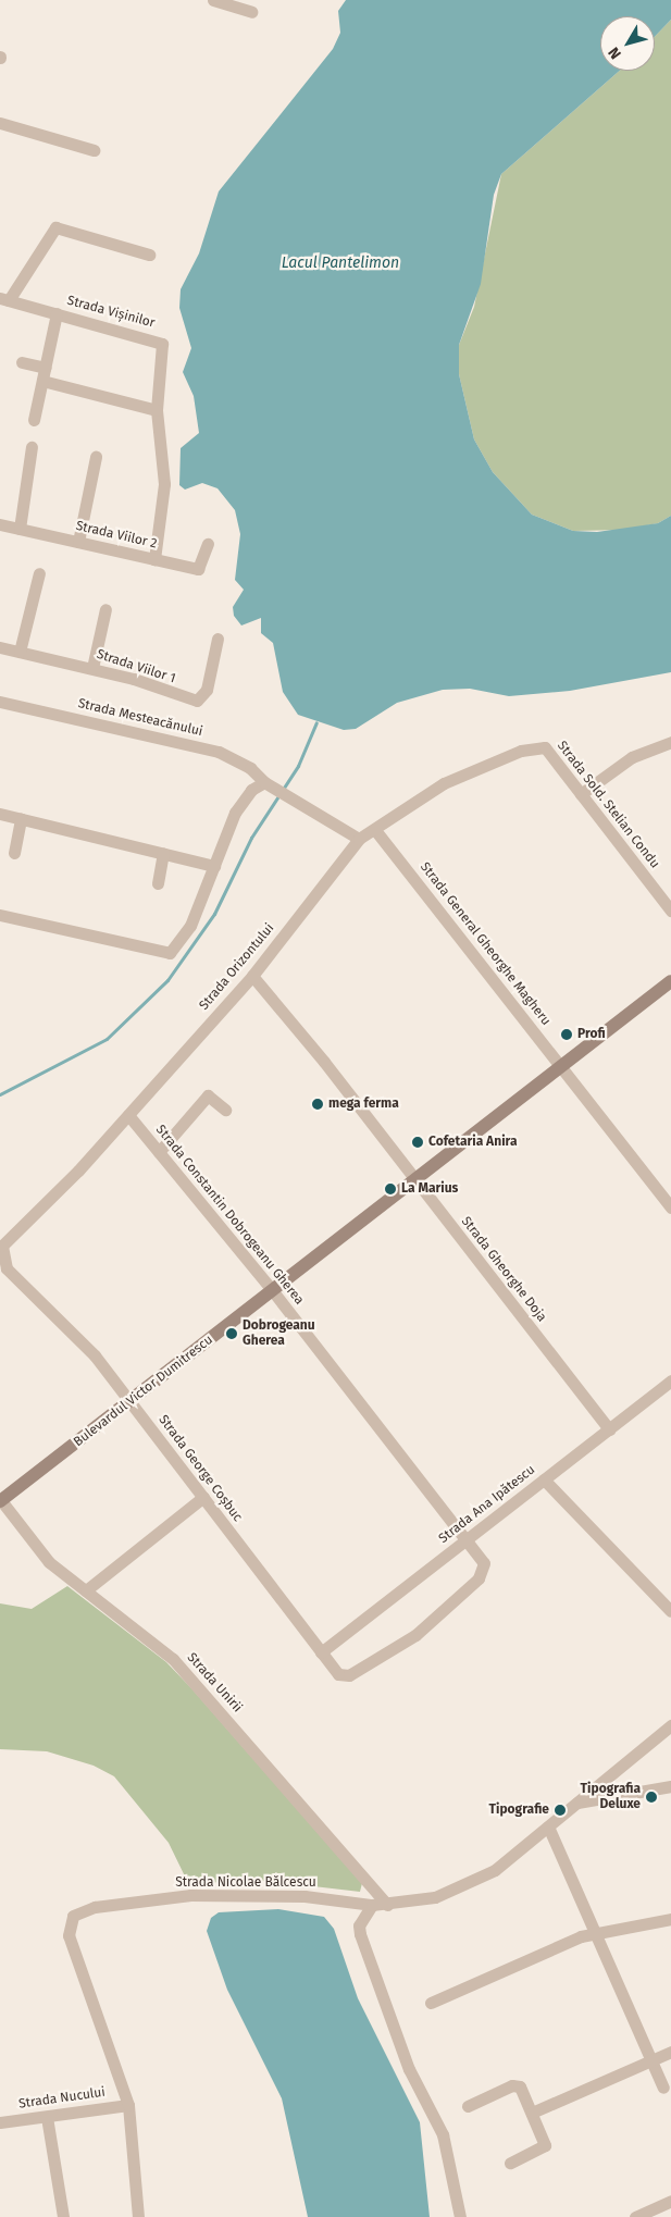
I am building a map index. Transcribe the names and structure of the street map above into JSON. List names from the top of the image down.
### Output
{
  "streets": {
    "street": [
      "Strada Vișinilor",
      "Strada Viilor 2",
      "Strada Viilor 1",
      "Strada Mesteacănului",
      "Strada Sold. Stelian Condu",
      "Strada General Gheorghe Magheru",
      "Strada Orizontului",
      "Strada Constantin Dobrogeanu Gherea",
      "Strada Gheorghe Doja",
      "Bulevardul Victor Dumitrescu",
      "Strada George Coșbuc",
      "Strada Ana Ipătescu",
      "Strada Unirii",
      "Strada Nicolae Bălcescu",
      "Strada Nucului"
    ]
  },
  "crossings": [
    ["Strada Vișinilor", "Strada Viilor 2"],
    ["Strada Mesteacănului", "Strada Orizontului"],
    ["Strada Sold. Stelian Condu", "Strada Orizontului"],
    ["Strada General Gheorghe Magheru", "Strada Orizontului"],
    ["Strada General Gheorghe Magheru", "Bulevardul Victor Dumitrescu"],
    ["Strada Orizontului", "Strada Constantin Dobrogeanu Gherea"],
    ["Strada Orizontului", "Strada Gheorghe Doja"],
    ["Strada Orizontului", "Strada George Coșbuc"],
    ["Strada Constantin Dobrogeanu Gherea", "Bulevardul Victor Dumitrescu"],
    ["Strada Constantin Dobrogeanu Gherea", "Strada George Coșbuc"],
    ["Strada Constantin Dobrogeanu Gherea", "Strada Ana Ipătescu"],
    ["Strada Gheorghe Doja", "Bulevardul Victor Dumitrescu"],
    ["Strada Gheorghe Doja", "Strada Ana Ipătescu"],
    ["Bulevardul Victor Dumitrescu", "Strada George Coșbuc"],
    ["Bulevardul Victor Dumitrescu", "Strada Unirii"],
    ["Strada George Coșbuc", "Strada Ana Ipătescu"],
    ["Strada Unirii", "Strada Nicolae Bălcescu"],
    ["Strada Nicolae Bălcescu", "Strada Nucului"]
  ],
  "water": ["Lacul Pantelimon"],
  "places": [
    "Profi",
    "mega ferma",
    "Cofetaria Anira",
    "La Marius",
    "Dobrogeanu Gherea",
    "Tipografia Deluxe",
    "Tipografie"
  ],
  "north": "bottom left"
}
